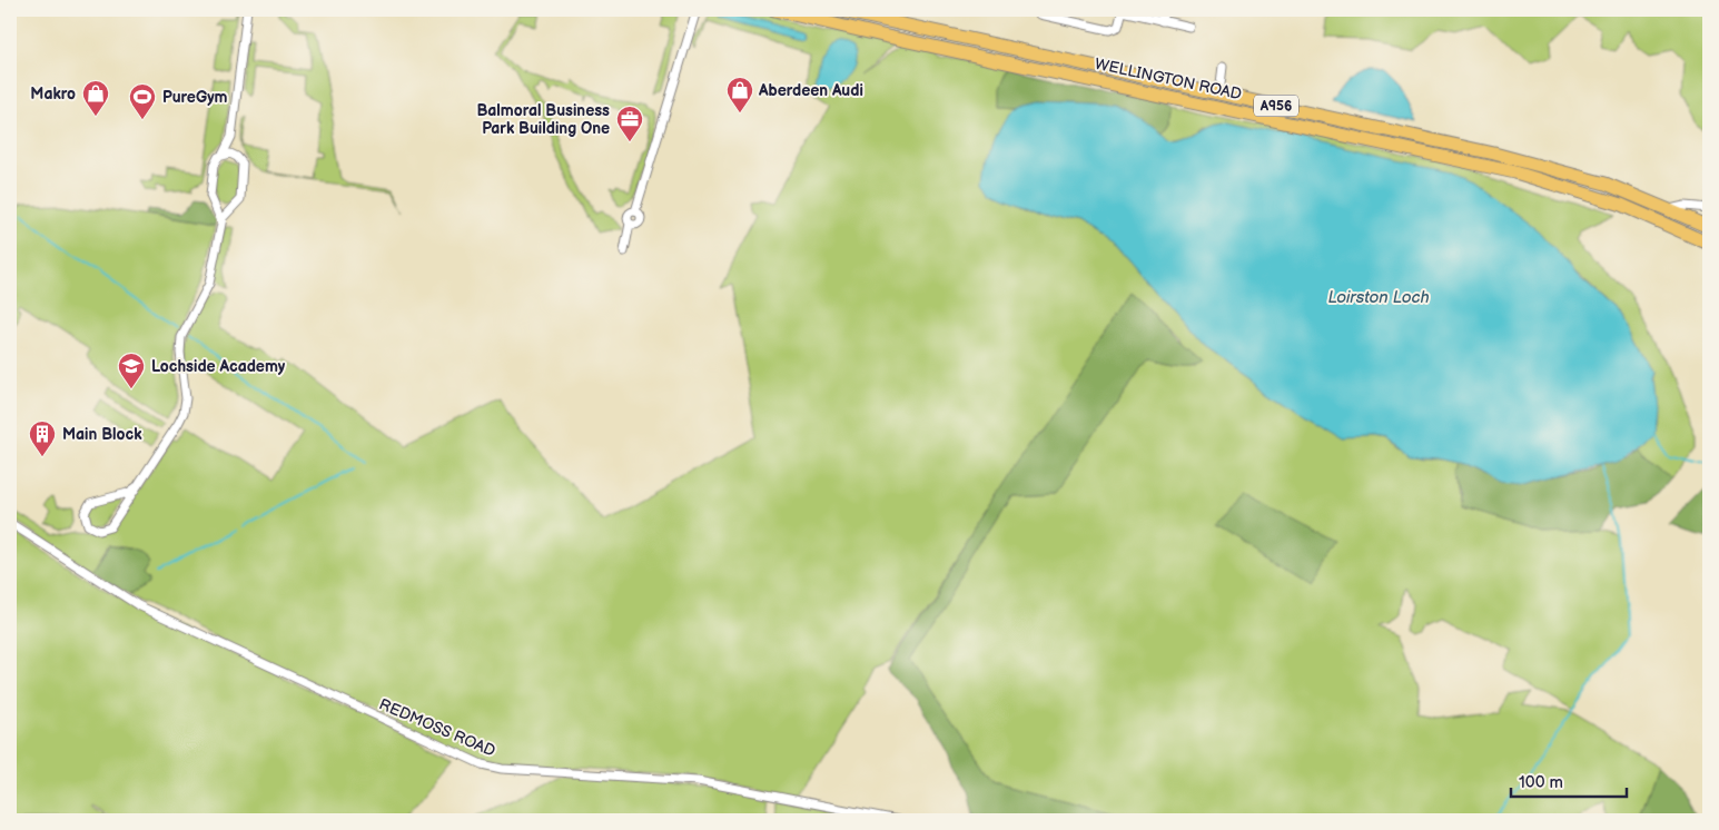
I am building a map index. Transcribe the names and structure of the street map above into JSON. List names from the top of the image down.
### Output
{
  "streets": {
    "main road": ["WELLINGTON ROAD", "A956"],
    "street": ["REDMOSS ROAD"]
  },
  "water": ["Loirston Loch"],
  "places": {
    "shop": ["Aberdeen Audi", "Makro"],
    "sports": ["PureGym"],
    "office": ["Balmoral Business Park Building One"],
    "school or university": ["Lochside Academy"],
    "building": ["Main Block"]
  },
  "scale_bar": "100 m"
}
